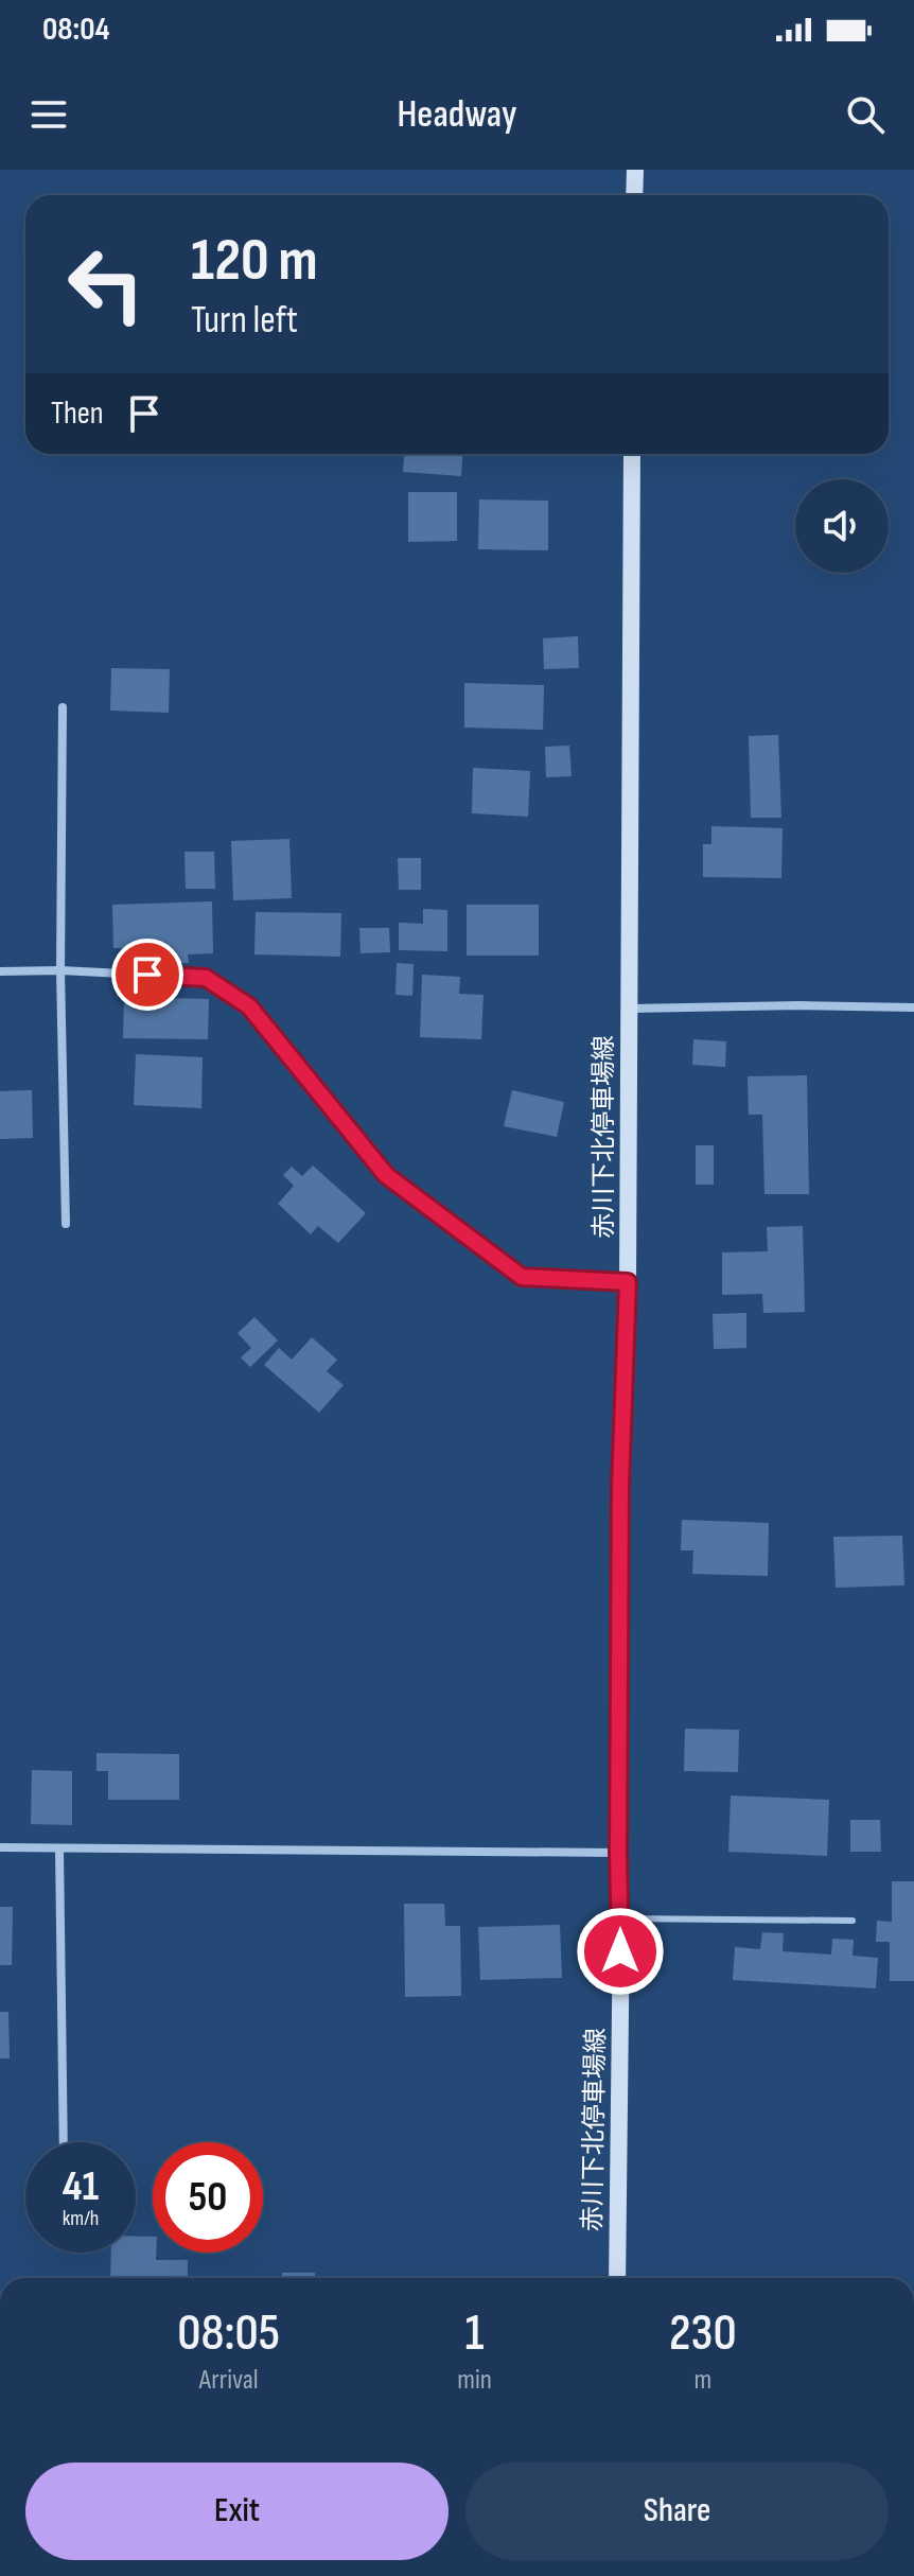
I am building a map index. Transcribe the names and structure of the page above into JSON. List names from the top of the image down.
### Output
{
  "streets": {
    "main road": ["赤川下北停車場線"]
  },
  "page": {
    "status": "08:04",
    "header": "Headway",
    "turn": ["120 m", "Turn left"],
    "then": "Then",
    "speed": "41 km/h",
    "limit": "50",
    "eta": [
      "08:05",
      "Arrival",
      "1",
      "min",
      "230",
      "m"
    ],
    "buttons": ["Exit", "Share"]
  }
}
